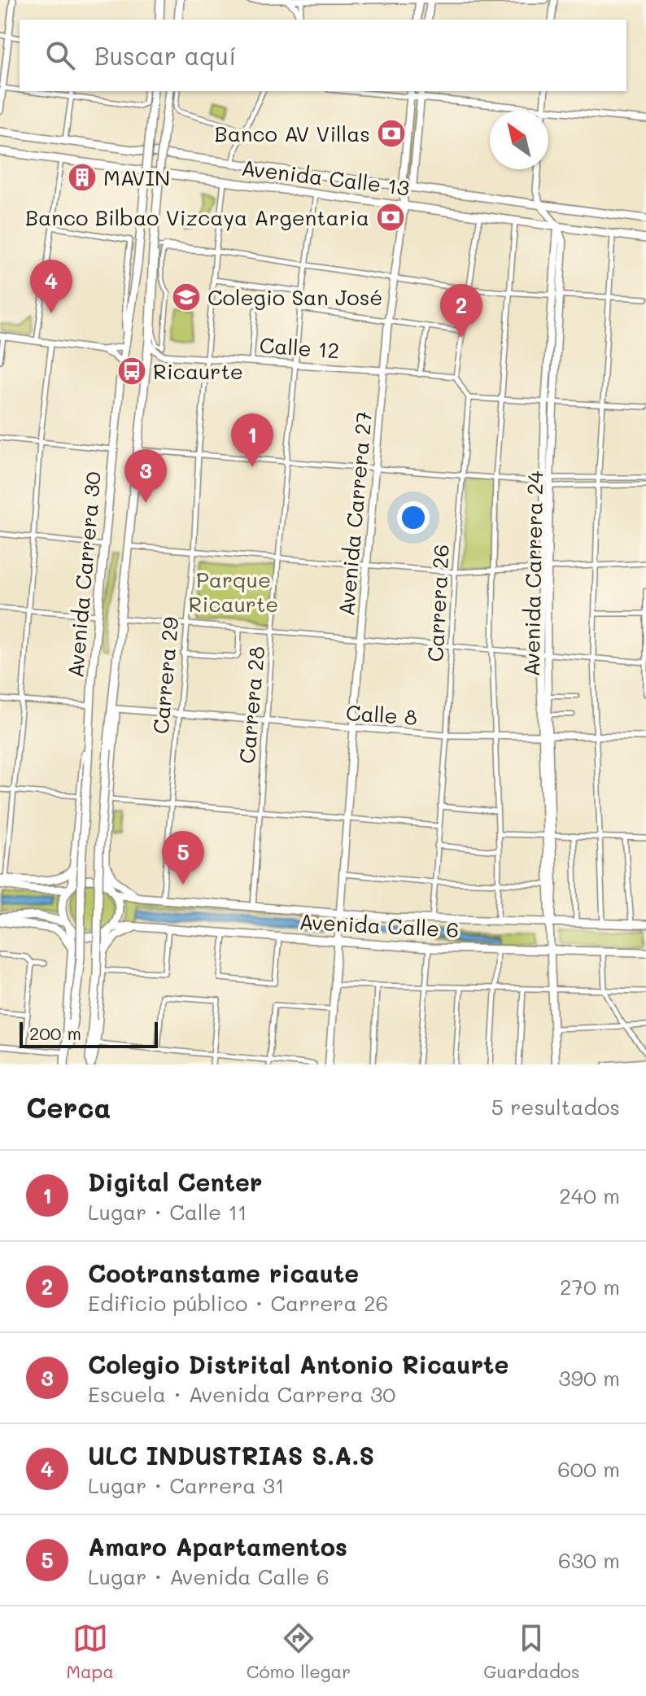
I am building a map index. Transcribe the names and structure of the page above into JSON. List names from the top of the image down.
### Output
{
  "streets": {
    "main road": [
      "Avenida Calle 13",
      "Avenida Carrera 27",
      "Avenida Carrera 24",
      "Avenida Carrera 30",
      "Avenida Calle 6"
    ],
    "street": [
      "Calle 12",
      "Carrera 26",
      "Carrera 29",
      "Carrera 28",
      "Calle 8"
    ]
  },
  "crossings": [
    ["Avenida Calle 13", "Avenida Carrera 27"],
    ["Avenida Calle 13", "Avenida Carrera 24"],
    ["Avenida Calle 13", "Carrera 29"],
    ["Avenida Calle 13", "Carrera 28"],
    ["Calle 12", "Avenida Carrera 27"],
    ["Calle 12", "Avenida Carrera 30"],
    ["Calle 12", "Carrera 29"],
    ["Calle 12", "Carrera 28"],
    ["Avenida Carrera 27", "Calle 8"],
    ["Avenida Carrera 27", "Avenida Calle 6"],
    ["Avenida Carrera 24", "Calle 8"],
    ["Avenida Carrera 24", "Avenida Calle 6"],
    ["Carrera 26", "Calle 8"],
    ["Carrera 26", "Avenida Calle 6"],
    ["Carrera 29", "Calle 8"],
    ["Carrera 29", "Avenida Calle 6"],
    ["Carrera 28", "Calle 8"],
    ["Carrera 28", "Avenida Calle 6"]
  ],
  "parks": ["Parque Ricaurte"],
  "places": {
    "bank": ["Banco AV Villas", "Banco Bilbao Vizcaya Argentaria"],
    "building": ["MAVIN"],
    "school or university": ["Colegio San José"],
    "bus stop": ["Ricaurte"]
  },
  "scale_bar": "200 m",
  "north": "top left",
  "page": {
    "search": "Buscar aquí",
    "pins": [
      "4",
      "2",
      "1",
      "3",
      "5"
    ],
    "scale": "200 m",
    "heading": ["Cerca", "5 resultados"],
    "list": [
      {
        "mark": "1",
        "name": "Digital Center",
        "note": "Lugar · Calle 11",
        "value": "240 m"
      },
      {
        "mark": "2",
        "name": "Cootranstame ricaute",
        "note": "Edificio público · Carrera 26",
        "value": "270 m"
      },
      {
        "mark": "3",
        "name": "Colegio Distrital Antonio Ricaurte",
        "note": "Escuela · Avenida Carrera 30",
        "value": "390 m"
      },
      {
        "mark": "4",
        "name": "ULC INDUSTRIAS S.A.S",
        "note": "Lugar · Carrera 31",
        "value": "600 m"
      },
      {
        "mark": "5",
        "name": "Amaro Apartamentos",
        "note": "Lugar · Avenida Calle 6",
        "value": "630 m"
      }
    ],
    "nav": ["Mapa", "Cómo llegar", "Guardados"]
  }
}
